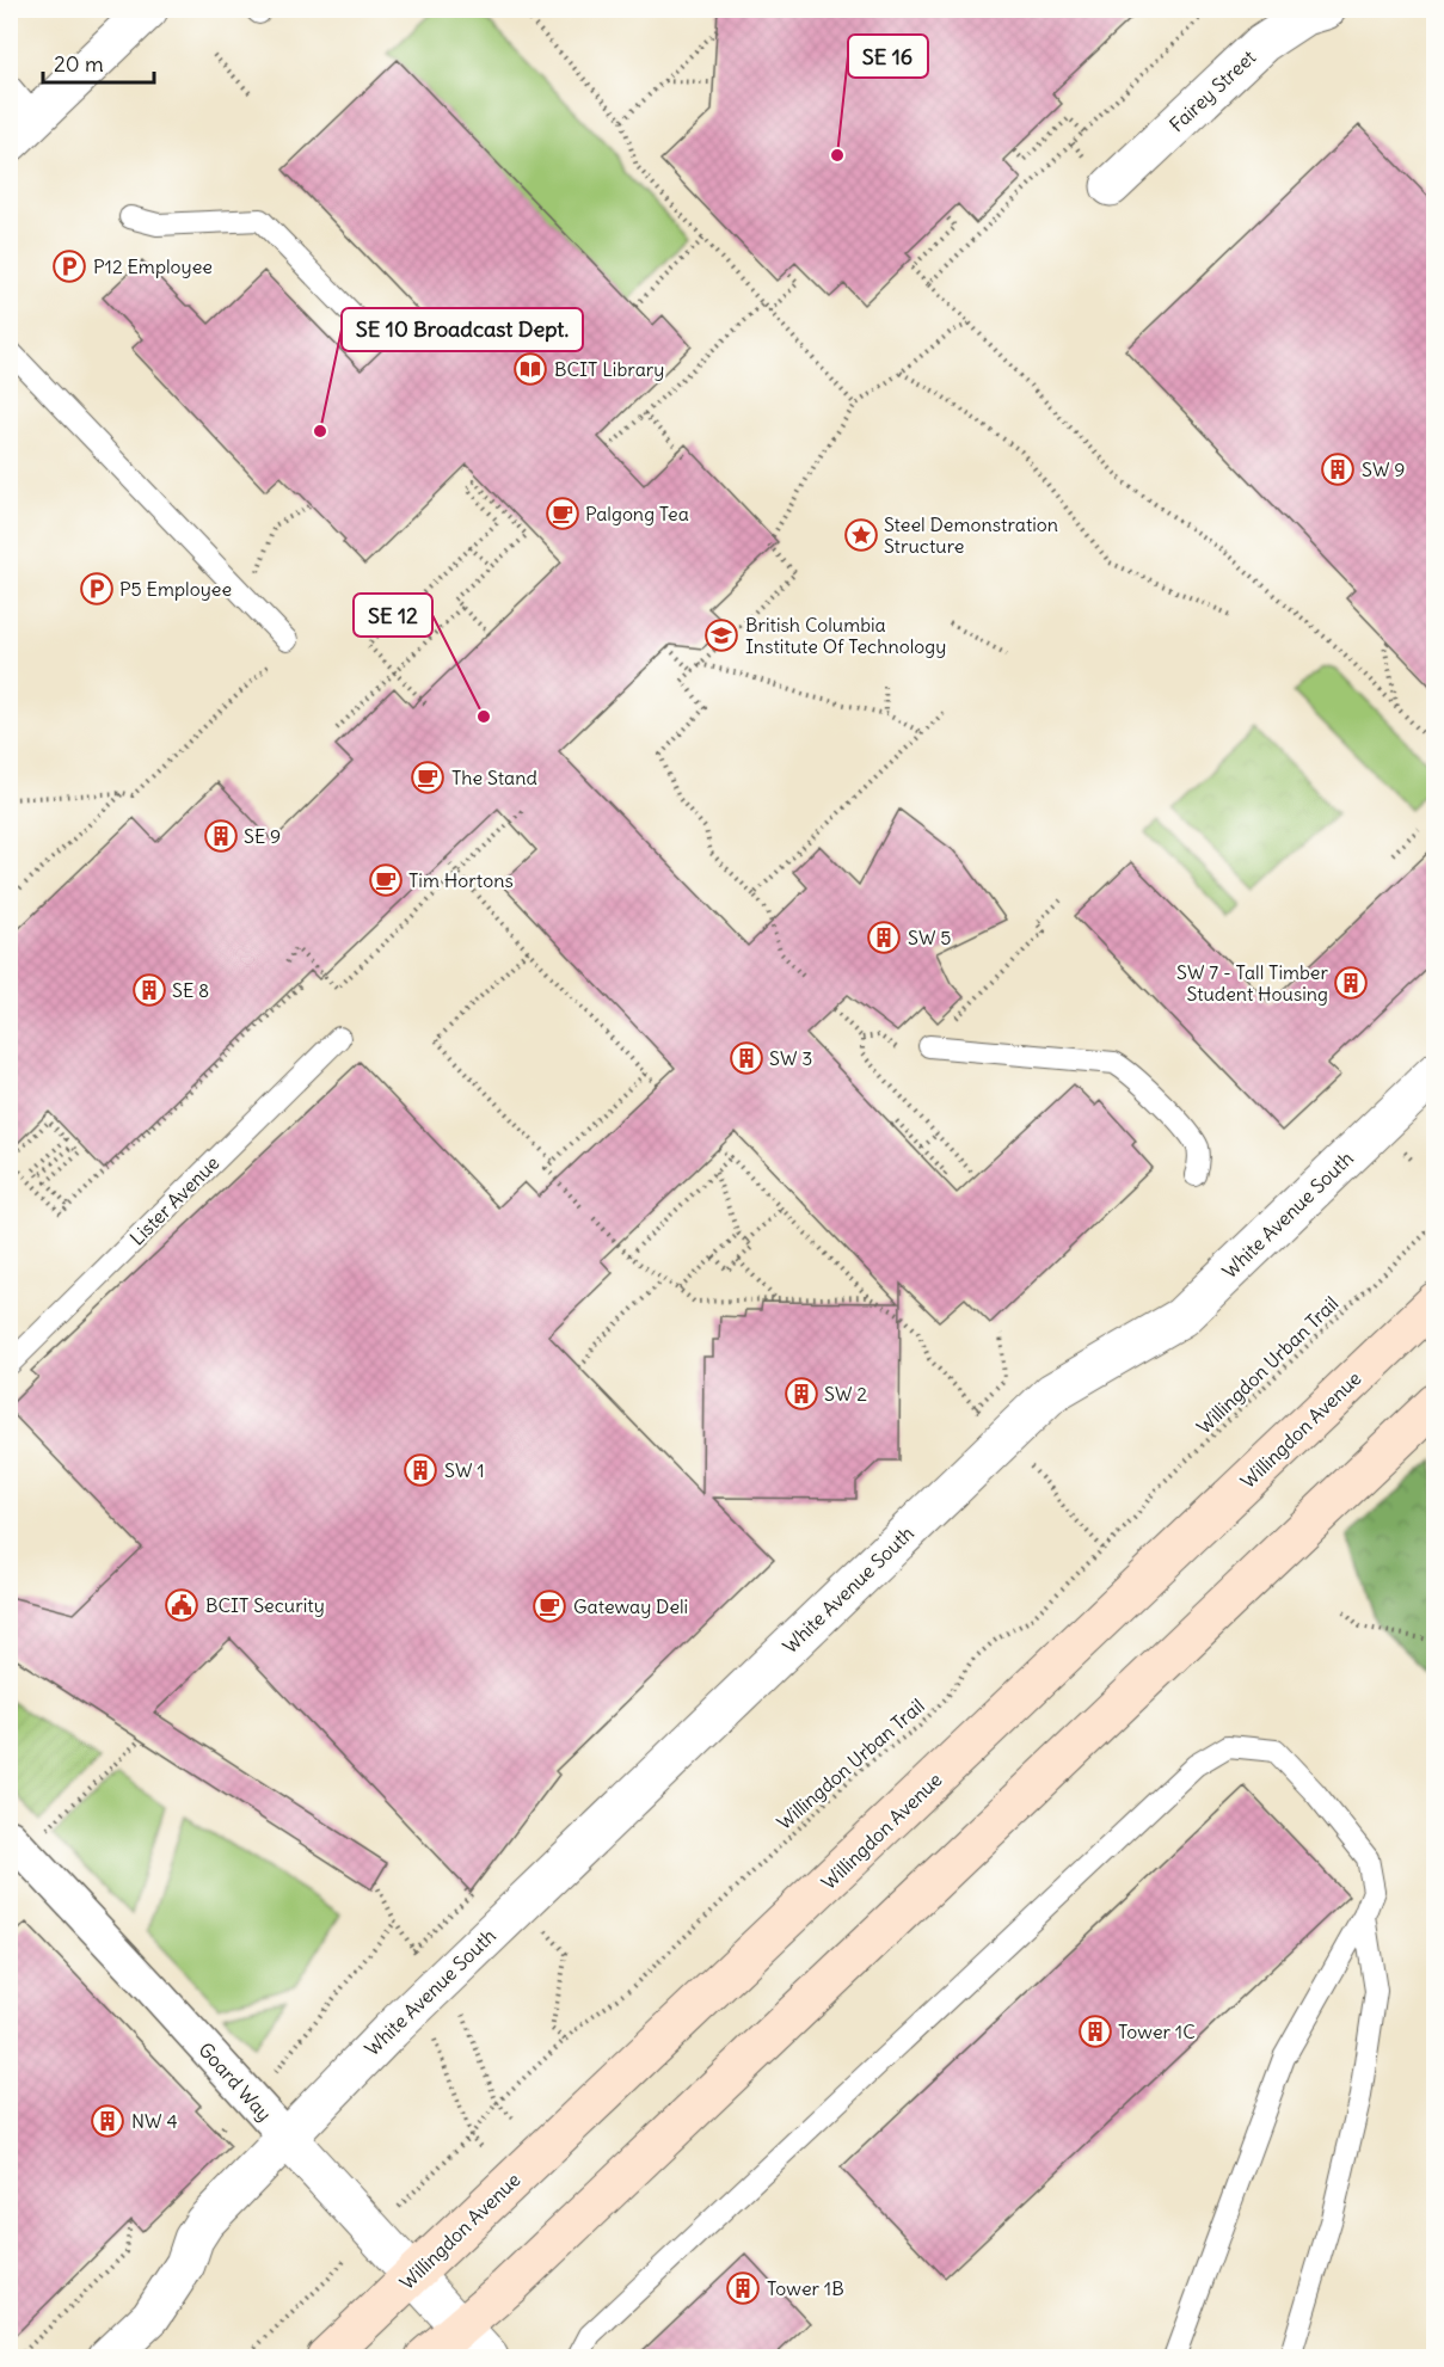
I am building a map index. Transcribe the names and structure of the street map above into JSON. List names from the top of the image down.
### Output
{
  "streets": {
    "main road": ["Willingdon Avenue"],
    "street": ["Fairey Street", "White Avenue South", "Goard Way"],
    "lane": ["Lister Avenue"],
    "path": ["Willingdon Urban Trail"]
  },
  "crossings": [
    ["White Avenue South", "Goard Way"],
    ["Willingdon Avenue", "Goard Way"]
  ],
  "places": {
    "other": ["SE 16", "SE 10 Broadcast Dept.", "SE 12"],
    "parking": ["P12 Employee", "P5 Employee"],
    "library": ["BCIT Library"],
    "building": [
      "SW 9",
      "SE 9",
      "SW 5",
      "SW 7 - Tall Timber Student Housing",
      "SE 8",
      "SW 3",
      "SW 2",
      "SW 1",
      "Tower 1C",
      "NW 4",
      "Tower 1B"
    ],
    "cafe": [
      "Palgong Tea",
      "The Stand",
      "Tim Hortons",
      "Gateway Deli"
    ],
    "place": ["Steel Demonstration Structure"],
    "school or university": ["British Columbia Institute Of Technology"],
    "public building": ["BCIT Security"]
  },
  "scale_bar": "20 m"
}
